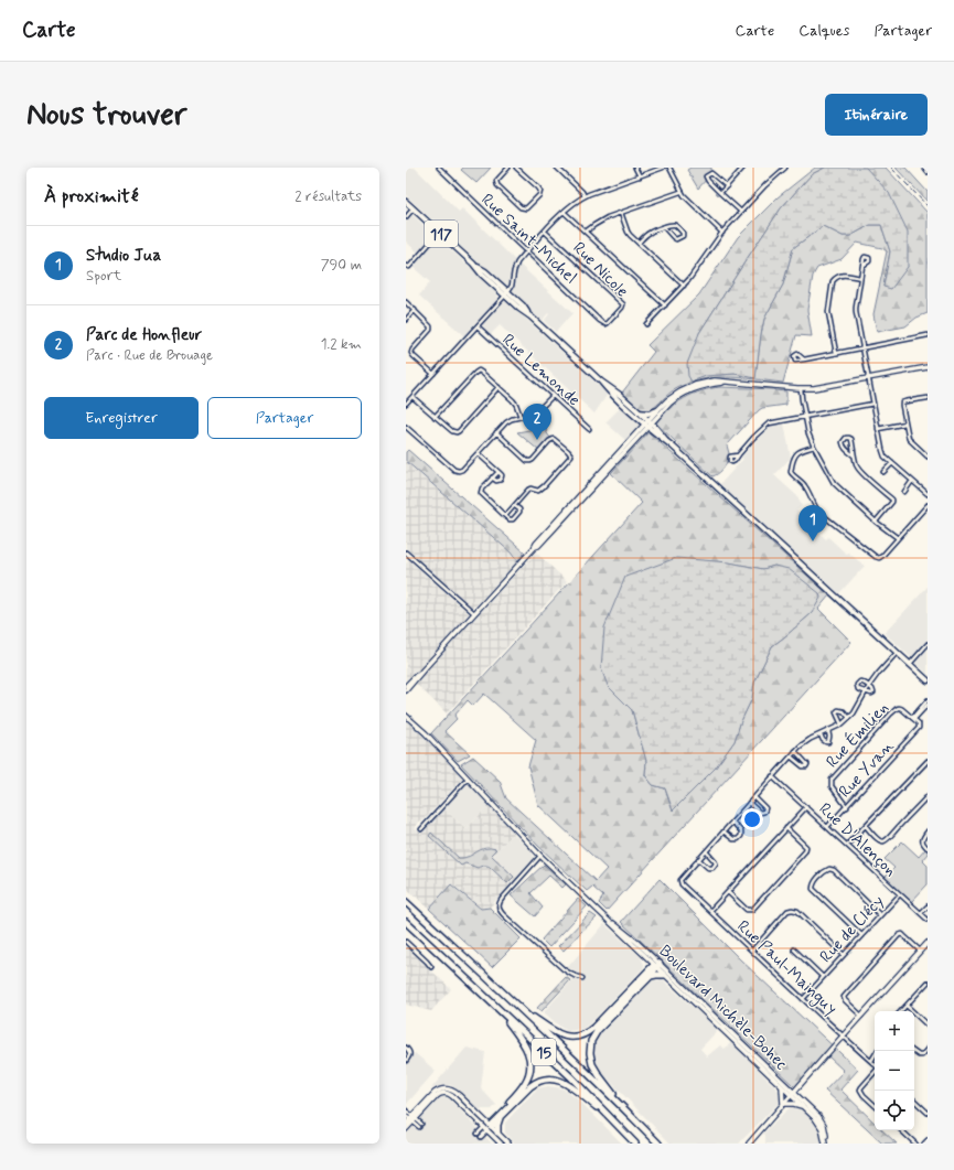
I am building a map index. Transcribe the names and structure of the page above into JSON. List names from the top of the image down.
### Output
{
  "streets": {
    "highway": ["15"],
    "main road": ["117"],
    "street": [
      "Rue Saint-Michel",
      "Rue Nicole",
      "Rue Lemonde",
      "Rue Émilien",
      "Rue Yvan",
      "Rue D'Alençon",
      "Rue de Clécy",
      "Rue Paul-Mainguy",
      "Boulevard Michèle-Bohec"
    ]
  },
  "crossings": [
    ["Rue Saint-Michel", "Rue Nicole"],
    ["Rue Émilien", "Rue Yvan"],
    ["Rue Yvan", "Rue D'Alençon"],
    ["Rue D'Alençon", "Rue de Clécy"],
    ["Rue de Clécy", "Rue Paul-Mainguy"]
  ],
  "page": {
    "header": "Carte",
    "nav": ["Carte", "Calques", "Partager"],
    "buttons": [
      "Itinéraire",
      ["Enregistrer", "Partager"]
    ],
    "title": "Nous trouver",
    "heading": ["À proximité", "2 résultats"],
    "list": [
      {
        "mark": "1",
        "name": "Studio Jua",
        "note": "Sport",
        "value": "790 m"
      },
      {
        "mark": "2",
        "name": "Parc de Honfleur",
        "note": "Parc · Rue de Brouage",
        "value": "1.2 km"
      }
    ],
    "pins": ["2", "1"],
    "map_buttons": ["+", "−"]
  }
}
